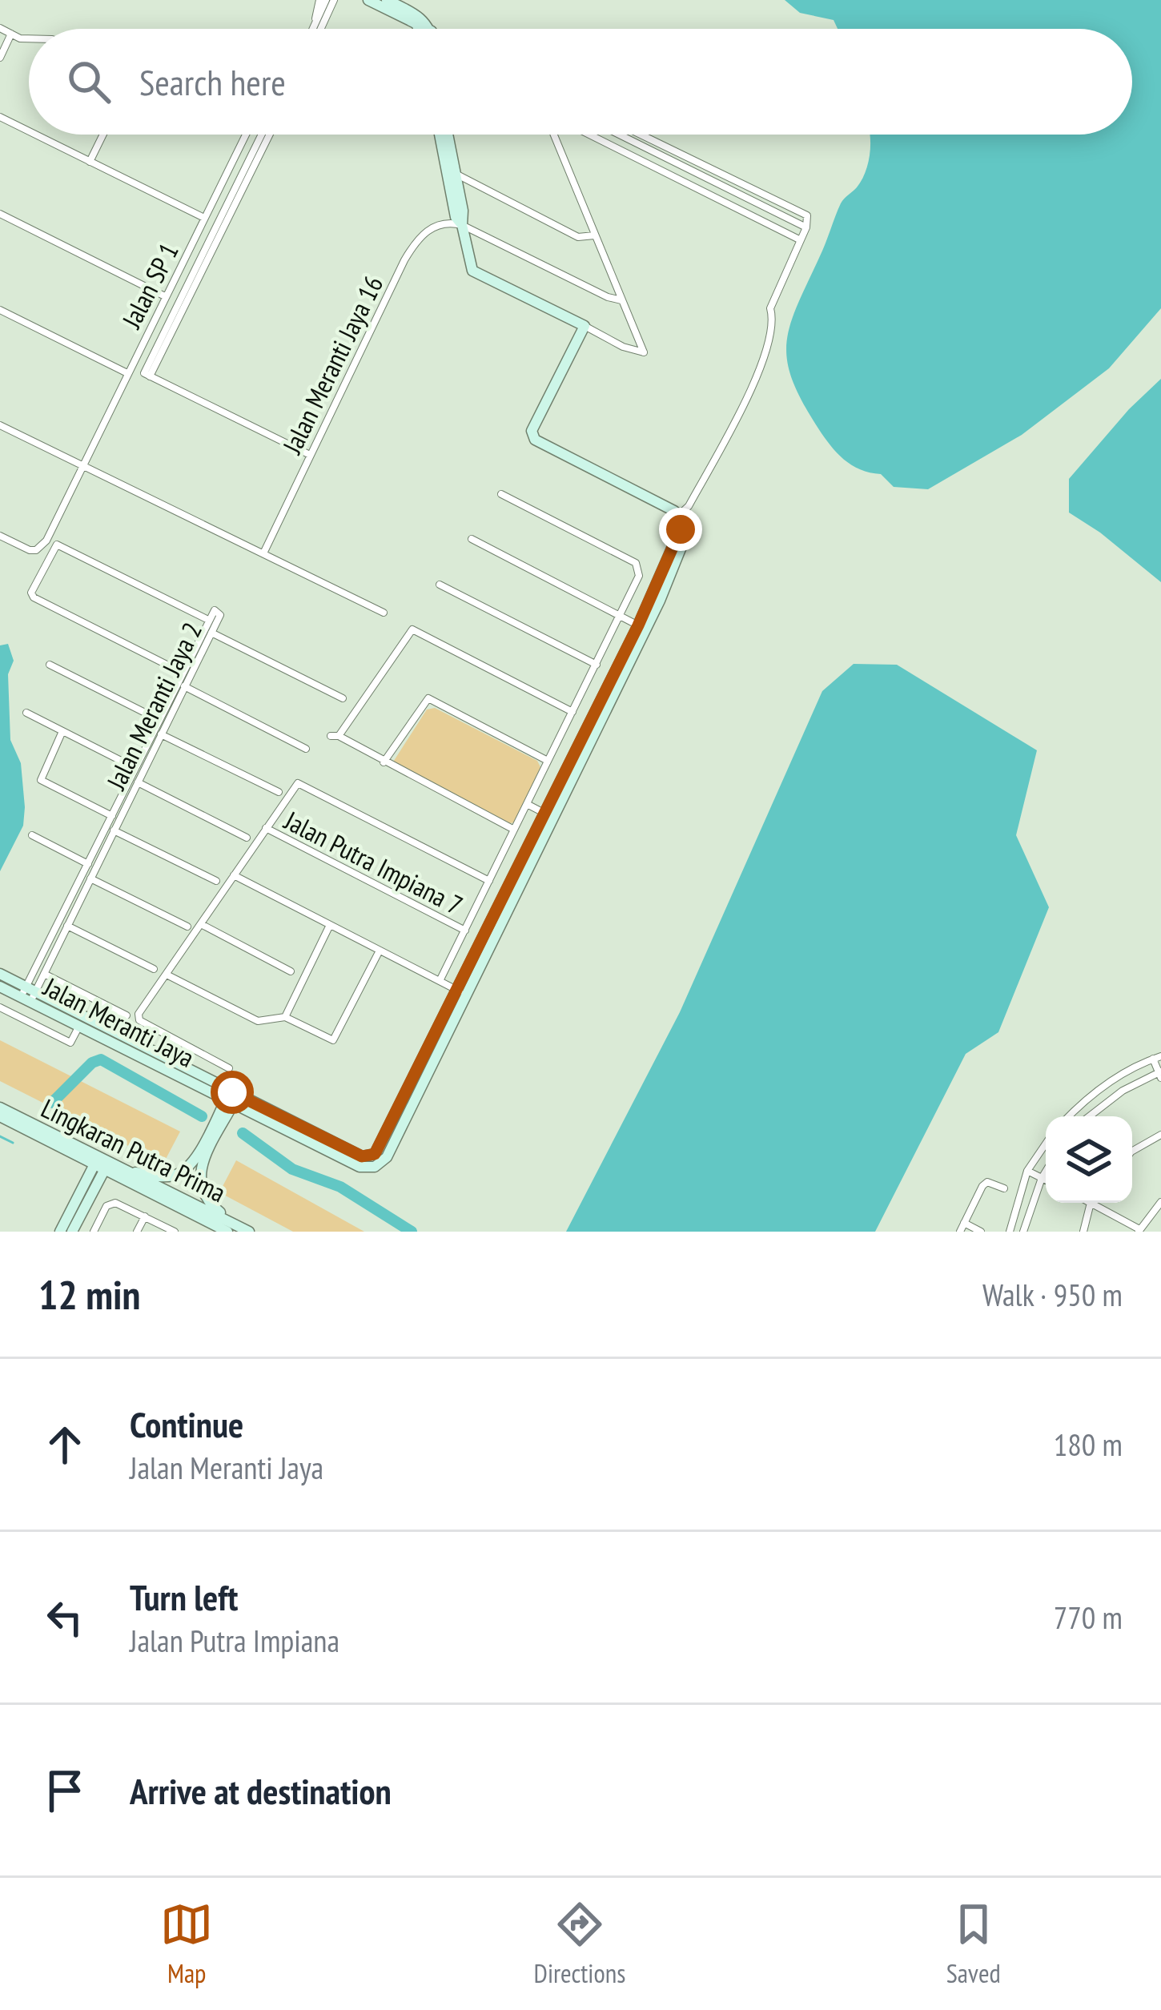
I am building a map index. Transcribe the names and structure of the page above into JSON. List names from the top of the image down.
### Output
{
  "streets": {
    "street": [
      "Jalan SP 1",
      "Jalan Meranti Jaya 16",
      "Jalan Meranti Jaya 2",
      "Jalan Putra Impiana 7",
      "Jalan Meranti Jaya",
      "Lingkaran Putra Prima"
    ]
  },
  "crossings": [
    ["Jalan Meranti Jaya 2", "Jalan Meranti Jaya"]
  ],
  "page": {
    "search": "Search here",
    "heading": ["12 min", "Walk · 950 m"],
    "list": [
      ["Continue", "Jalan Meranti Jaya", "180 m"],
      ["Turn left", "Jalan Putra Impiana", "770 m"],
      "Arrive at destination"
    ],
    "nav": ["Map", "Directions", "Saved"]
  }
}
